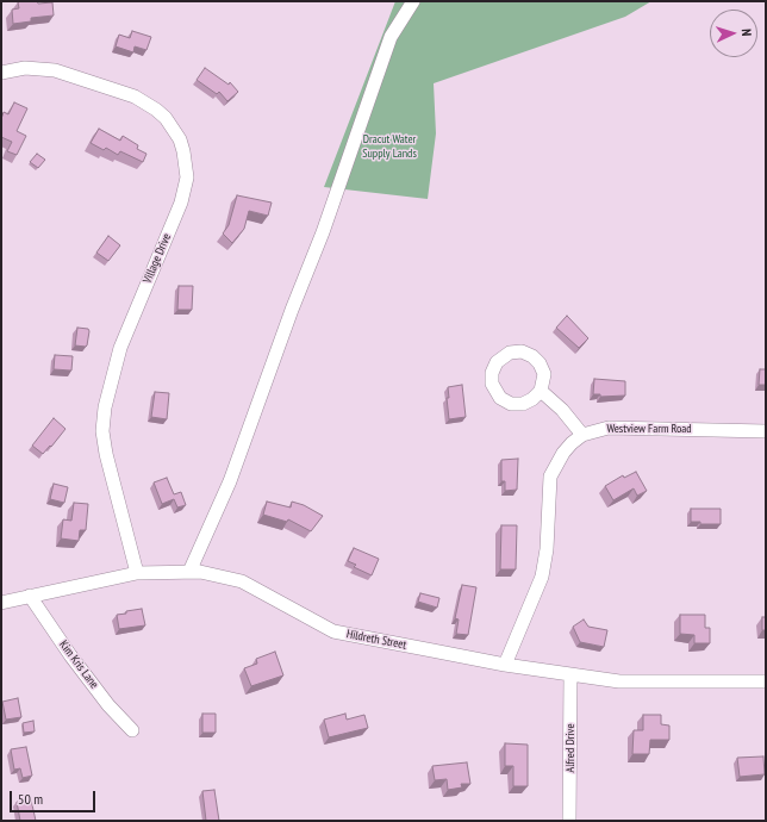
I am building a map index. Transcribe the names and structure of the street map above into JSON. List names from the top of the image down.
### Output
{
  "streets": {
    "street": [
      "Village Drive",
      "Westview Farm Road",
      "Hildreth Street",
      "Kim Kris Lane",
      "Alfred Drive"
    ]
  },
  "crossings": [
    ["Village Drive", "Hildreth Street"],
    ["Westview Farm Road", "Hildreth Street"],
    ["Hildreth Street", "Kim Kris Lane"],
    ["Hildreth Street", "Alfred Drive"]
  ],
  "parks": ["Dracut Water Supply Lands"],
  "scale_bar": "50 m",
  "north": "right"
}
